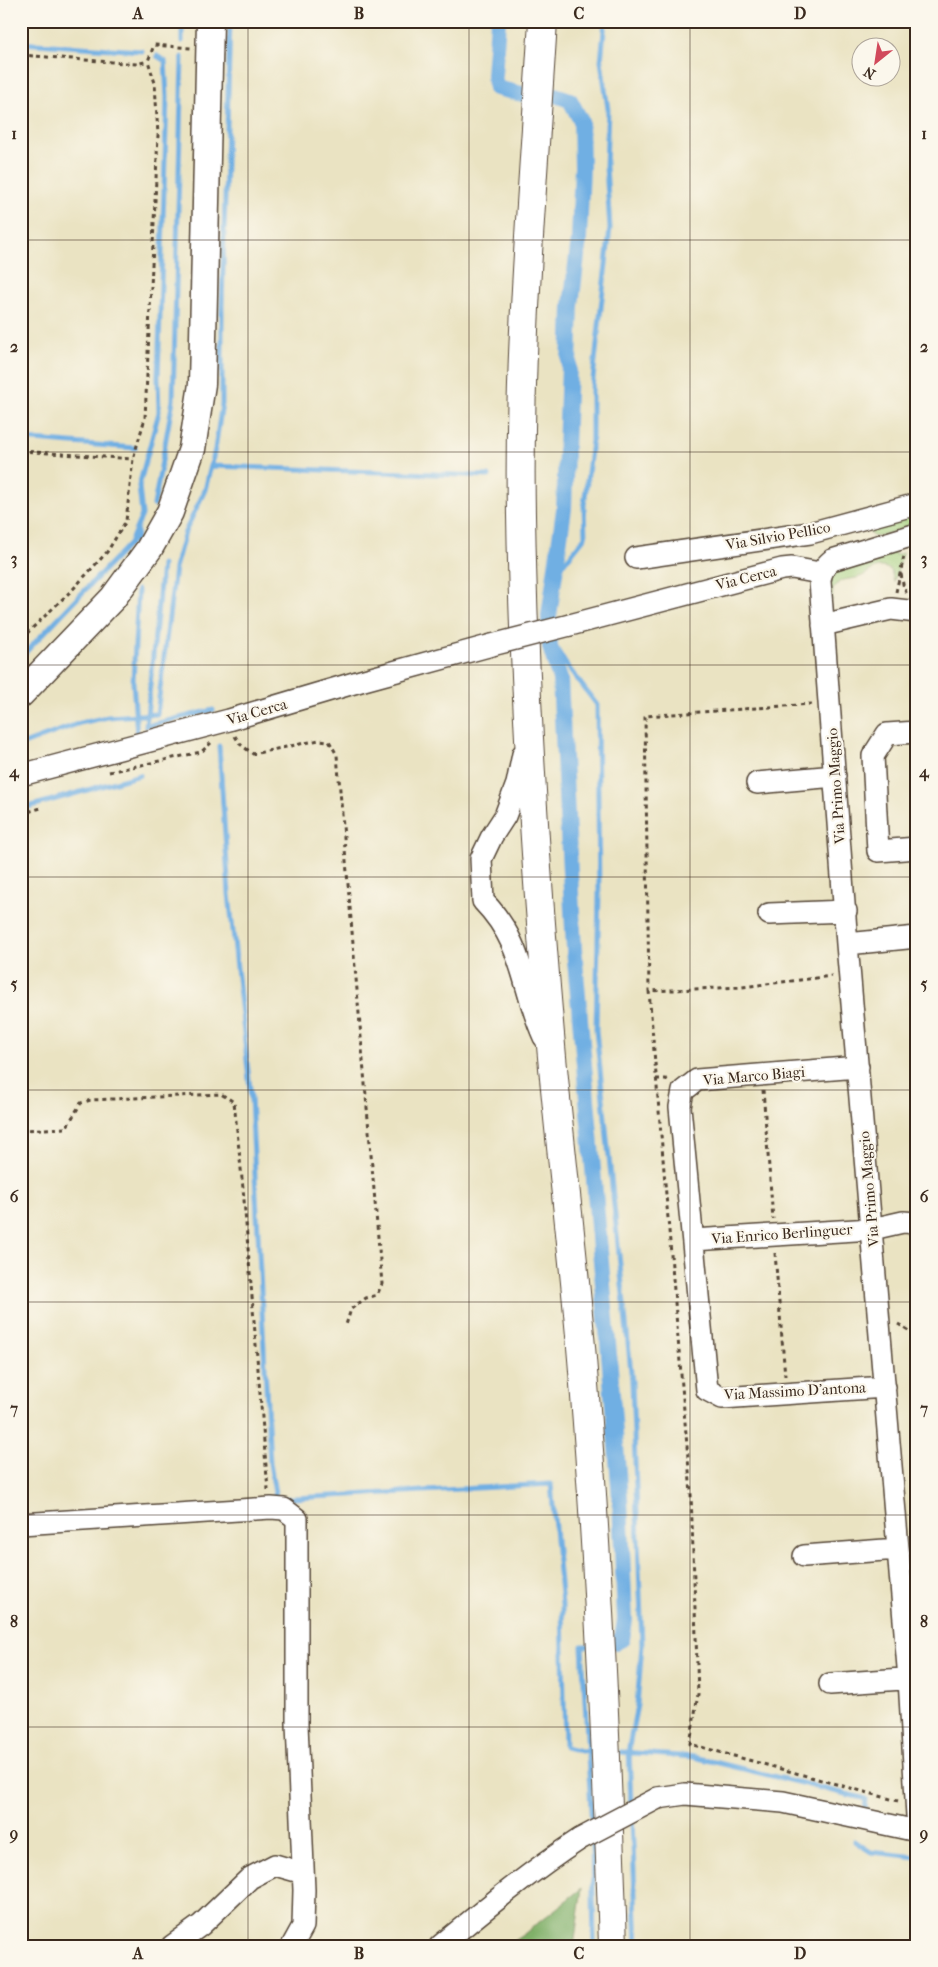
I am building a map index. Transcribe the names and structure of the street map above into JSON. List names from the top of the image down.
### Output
{
  "streets": {
    "street": [
      "Via Silvio Pellico",
      "Via Cerca",
      "Via Primo Maggio",
      "Via Marco Biagi",
      "Via Enrico Berlinguer",
      "Via Massimo D'antona"
    ]
  },
  "crossings": [
    ["Via Cerca", "Via Primo Maggio"],
    ["Via Primo Maggio", "Via Marco Biagi"],
    ["Via Primo Maggio", "Via Enrico Berlinguer"],
    ["Via Primo Maggio", "Via Massimo D'antona"],
    ["Via Marco Biagi", "Via Enrico Berlinguer"],
    ["Via Marco Biagi", "Via Massimo D'antona"],
    ["Via Enrico Berlinguer", "Via Massimo D'antona"]
  ],
  "north": "bottom left",
  "grid": {
    "columns": [
      "A",
      "B",
      "C",
      "D"
    ],
    "rows": [
      "1",
      "2",
      "3",
      "4",
      "5",
      "6",
      "7",
      "8",
      "9"
    ]
  }
}
